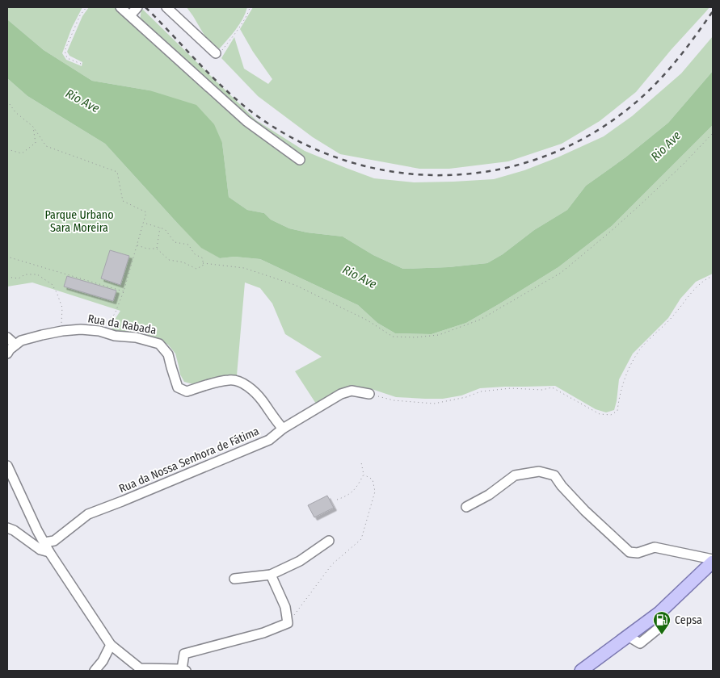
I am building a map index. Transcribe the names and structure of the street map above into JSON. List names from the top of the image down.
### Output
{
  "streets": {
    "street": ["Rua da Rabada", "Rua da Nossa Senhora de Fátima"]
  },
  "crossings": [
    ["Rua da Rabada", "Rua da Nossa Senhora de Fátima"]
  ],
  "water": ["Rio Ave"],
  "parks": ["Parque Urbano Sara Moreira"],
  "places": {
    "fuel station": ["Cepsa"]
  }
}
